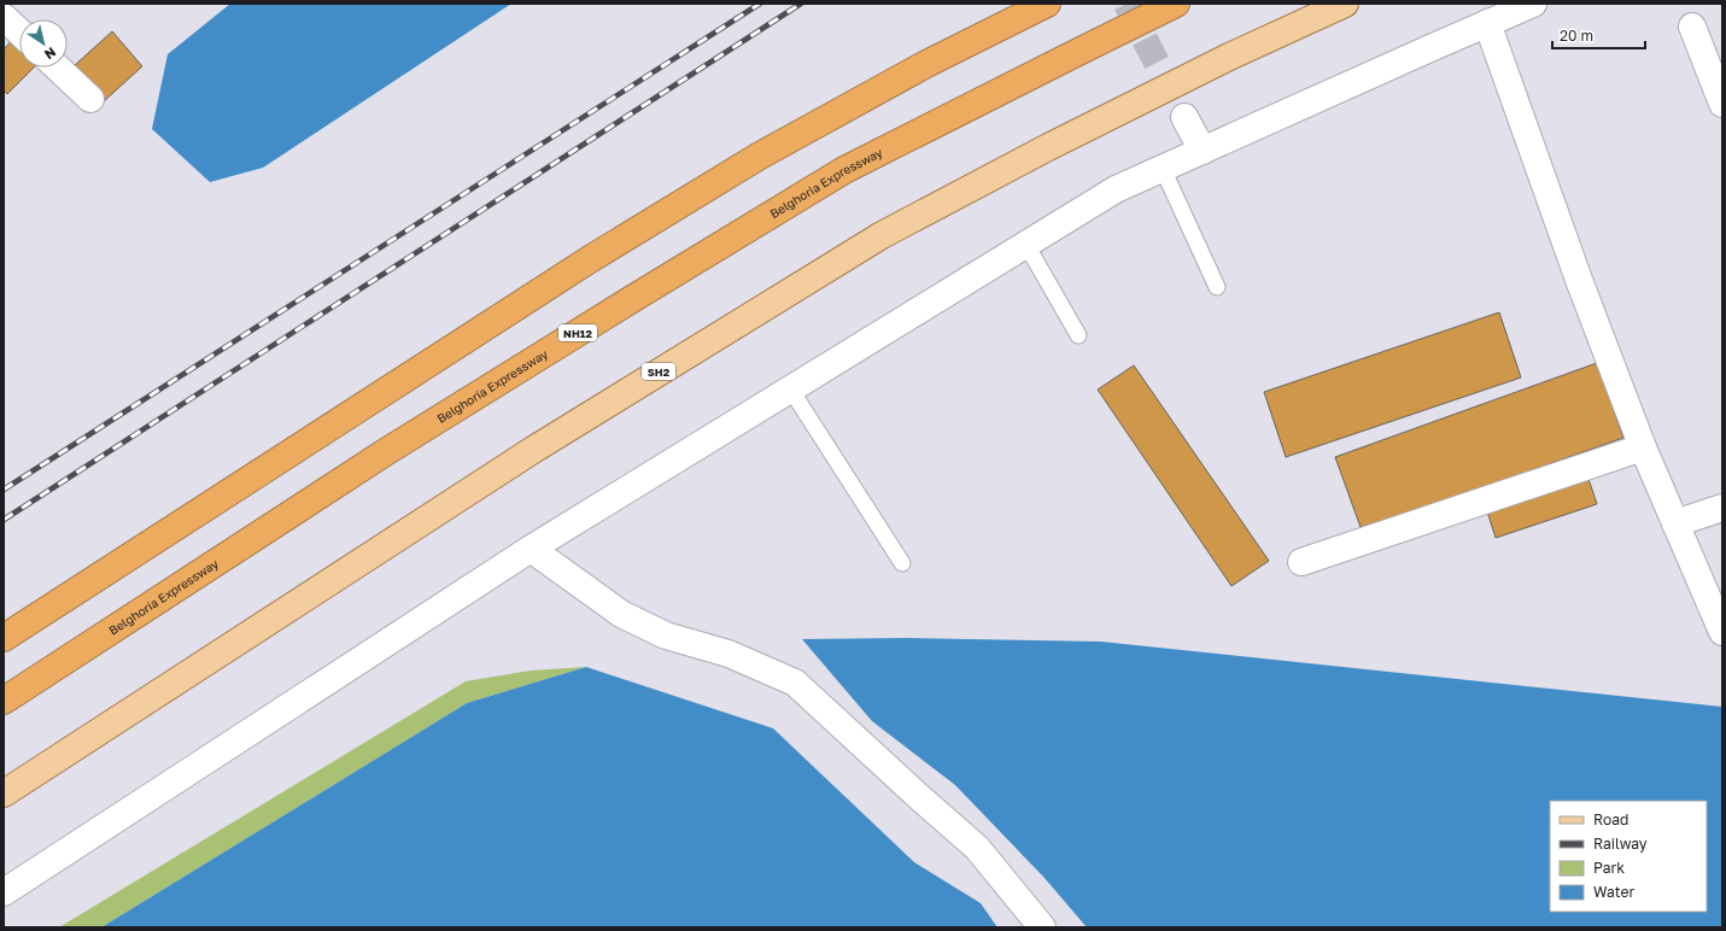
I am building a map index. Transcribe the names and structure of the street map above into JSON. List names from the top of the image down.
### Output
{
  "streets": {
    "highway": ["Belghoria Expressway", "NH12"],
    "main road": ["SH2"]
  },
  "legend": [
    "Road",
    "Railway",
    "Park",
    "Water"
  ],
  "scale_bar": "20 m",
  "north": "bottom right"
}
